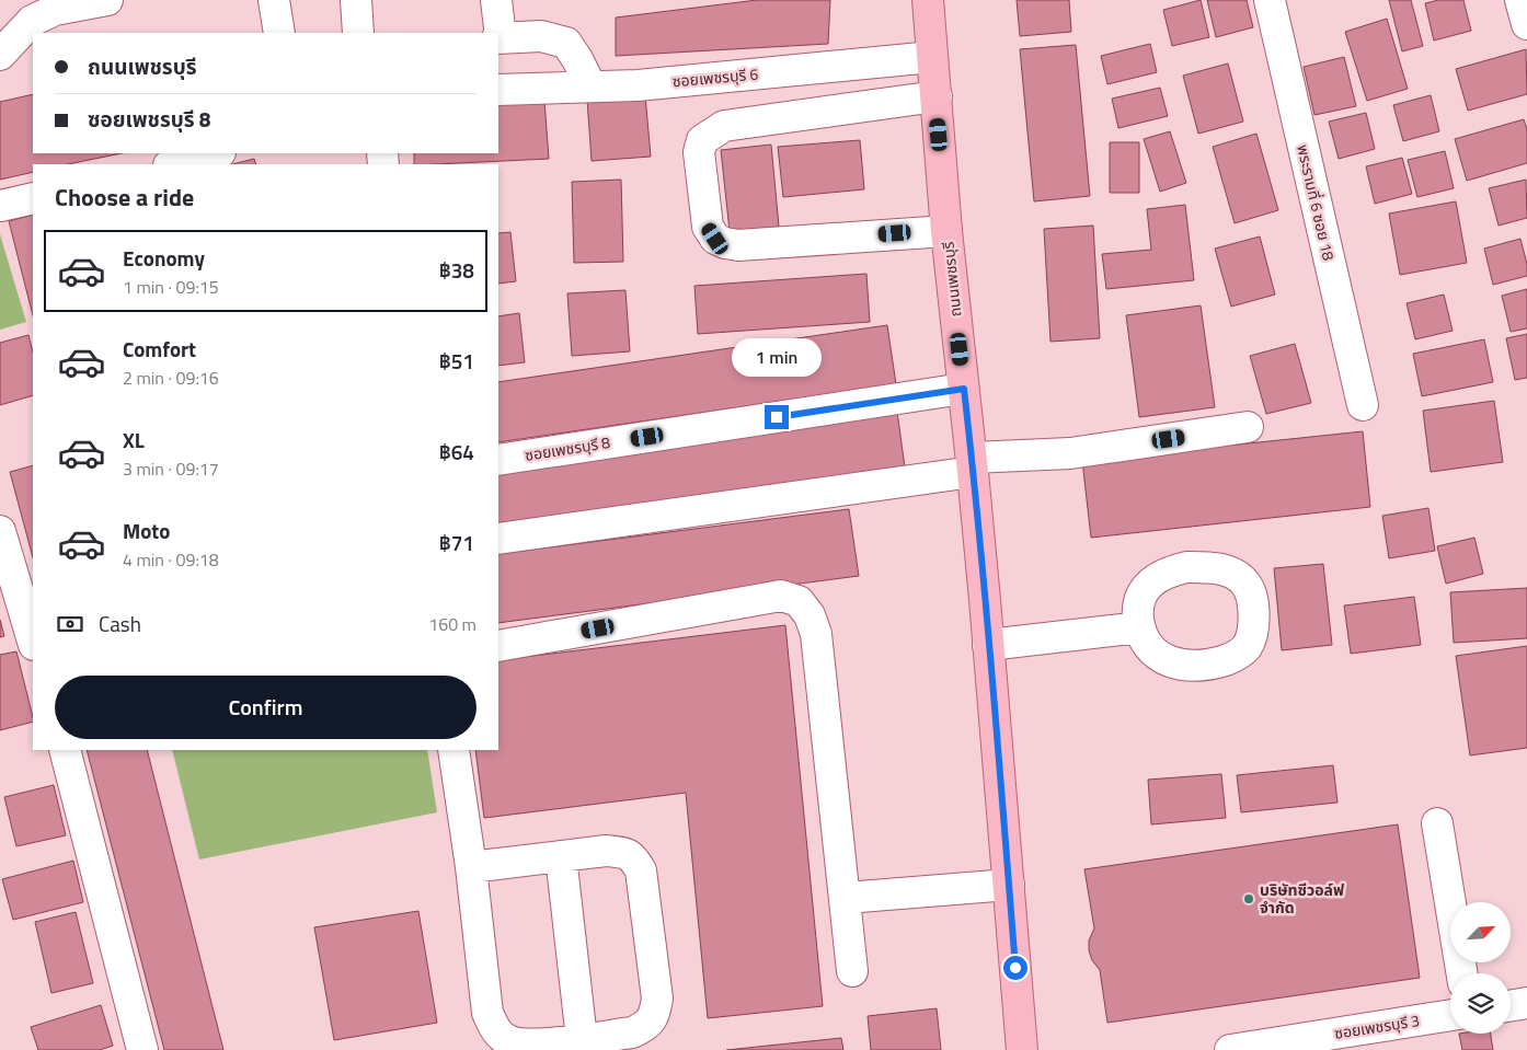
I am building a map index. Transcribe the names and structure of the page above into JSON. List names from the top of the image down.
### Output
{
  "streets": {
    "main road": ["ถนนเพชรบุรี"],
    "street": [
      "ซอยเพชรบุรี 6",
      "พระรามที่ 6 ซอย 18",
      "ซอยเพชรบุรี 8",
      "ซอยเพชรบุรี 3"
    ]
  },
  "crossings": [
    ["ซอยเพชรบุรี 6", "ถนนเพชรบุรี"],
    ["ถนนเพชรบุรี", "ซอยเพชรบุรี 8"]
  ],
  "places": ["บริษัทซีวอล์ฟ จำกัด"],
  "north": "top right",
  "page": {
    "banner": ["ถนนเพชรบุรี", "ซอยเพชรบุรี 8"],
    "heading": "Choose a ride",
    "list": [
      {
        "name": "Economy",
        "note": "1 min · 09:15",
        "value": "฿38"
      },
      {
        "name": "Comfort",
        "note": "2 min · 09:16",
        "value": "฿51"
      },
      {
        "name": "XL",
        "note": "3 min · 09:17",
        "value": "฿64"
      },
      {
        "name": "Moto",
        "note": "4 min · 09:18",
        "value": "฿71"
      }
    ],
    "bubble": "1 min",
    "pay": ["Cash", "160 m"],
    "buttons": "Confirm"
  }
}
